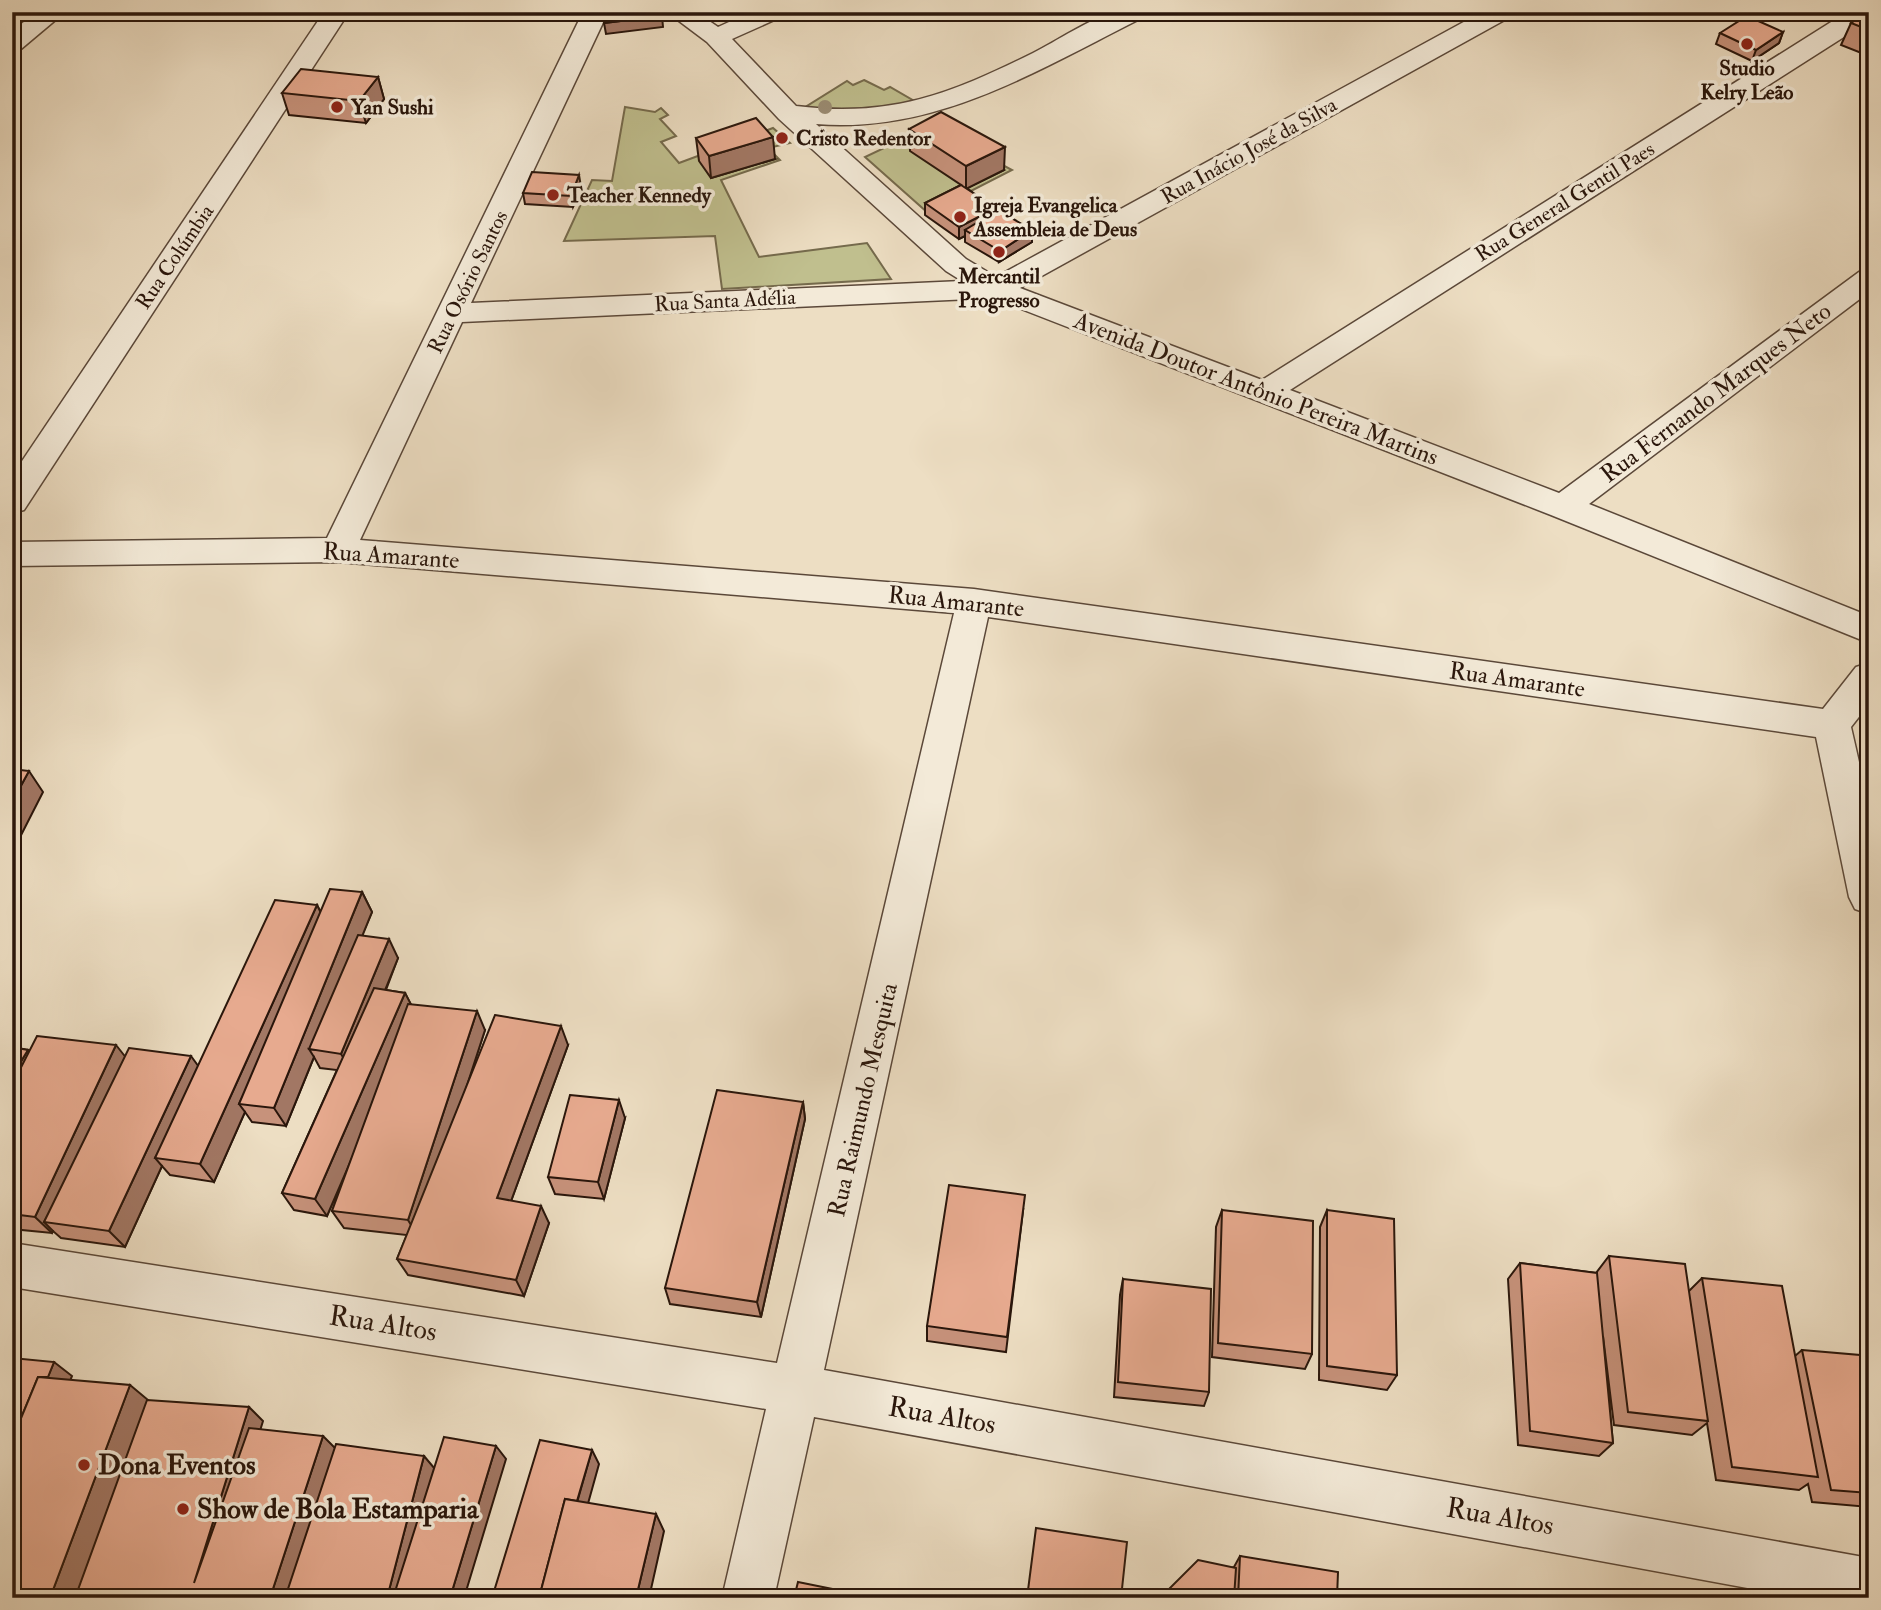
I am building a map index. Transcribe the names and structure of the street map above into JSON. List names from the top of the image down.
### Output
{
  "streets": {
    "street": [
      "Rua Inácio José da Silva",
      "Rua General Gentil Paes",
      "Rua Colúmbia",
      "Rua Osório Santos",
      "Rua Santa Adélia",
      "Avenida Doutor Antônio Pereira Martins",
      "Rua Fernando Marques Neto",
      "Rua Amarante",
      "Rua Raimundo Mesquita",
      "Rua Altos"
    ]
  },
  "crossings": [
    ["Rua Inácio José da Silva", "Rua Santa Adélia"],
    ["Rua Inácio José da Silva", "Avenida Doutor Antônio Pereira Martins"],
    ["Rua General Gentil Paes", "Avenida Doutor Antônio Pereira Martins"],
    ["Rua Osório Santos", "Rua Santa Adélia"],
    ["Rua Osório Santos", "Rua Amarante"],
    ["Rua Santa Adélia", "Avenida Doutor Antônio Pereira Martins"],
    ["Avenida Doutor Antônio Pereira Martins", "Rua Fernando Marques Neto"],
    ["Rua Amarante", "Rua Raimundo Mesquita"],
    ["Rua Raimundo Mesquita", "Rua Altos"]
  ],
  "places": [
    "Studio Kelry Leão",
    "Yan Sushi",
    "Cristo Redentor",
    "Teacher Kennedy",
    "Igreja Evangelica Assembleia de Deus",
    "Mercantil Progresso",
    "Dona Eventos",
    "Show de Bola Estamparia"
  ]
}
